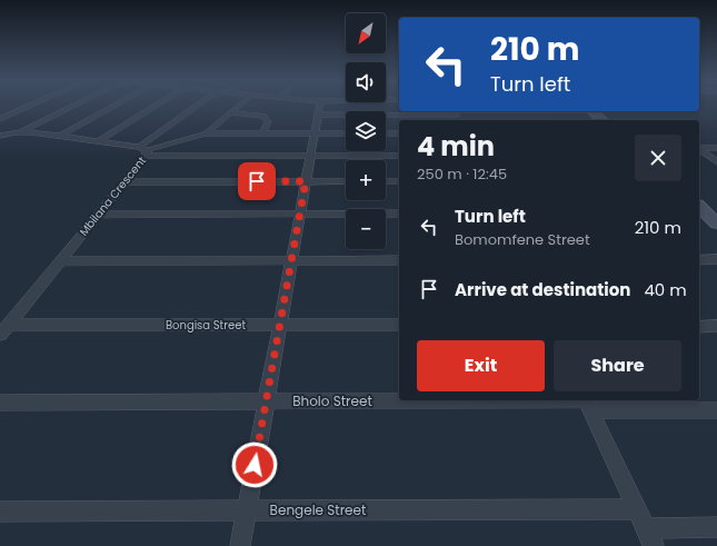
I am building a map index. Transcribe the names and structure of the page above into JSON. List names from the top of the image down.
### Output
{
  "streets": {
    "street": [
      "Mbilana Crescent",
      "Bongisa Street",
      "Bholo Street",
      "Bengele Street"
    ]
  },
  "crossings": [
    ["Mbilana Crescent", "Bongisa Street"]
  ],
  "north": "bottom left",
  "page": {
    "map_buttons": ["+", "−"],
    "turn": ["210 m", "Turn left"],
    "heading": ["4 min", "250 m · 12:45"],
    "list": [
      {
        "name": "Turn left",
        "note": "Bomomfene Street",
        "value": "210 m"
      },
      {
        "name": "Arrive at destination",
        "value": "40 m"
      }
    ],
    "buttons": ["Exit", "Share"]
  }
}
